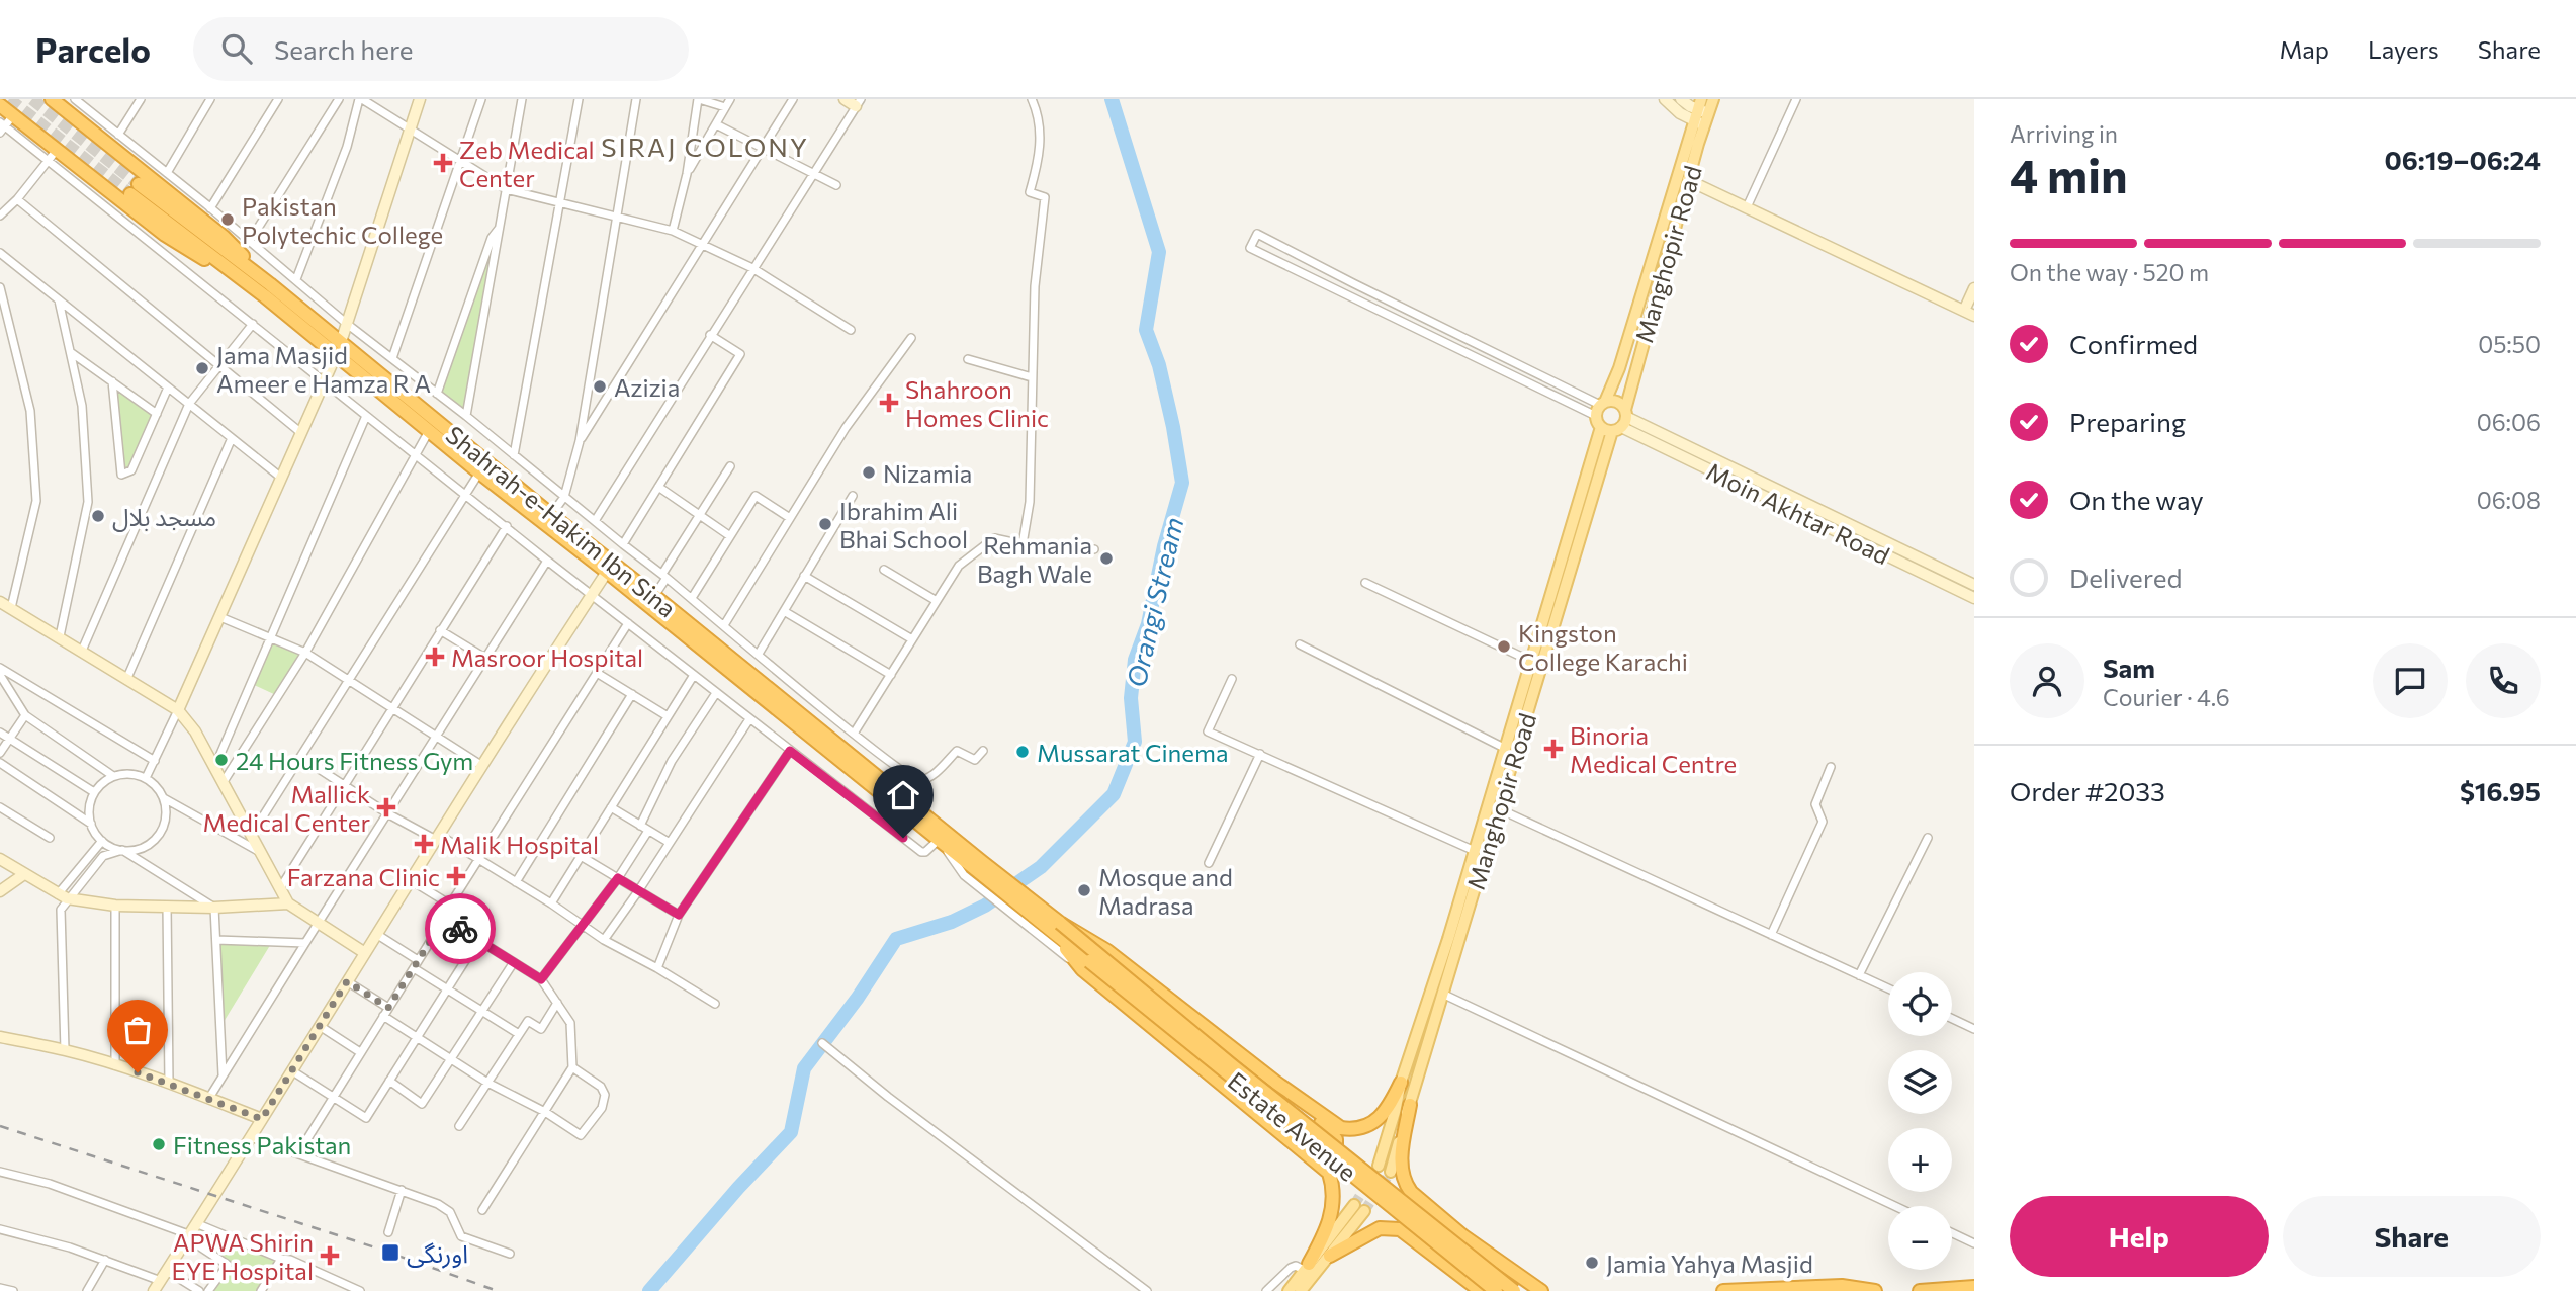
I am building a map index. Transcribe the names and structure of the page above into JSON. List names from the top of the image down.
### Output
{
  "streets": {
    "highway": ["Shahrah-e-Hakim Ibn Sina", "Estate Avenue"],
    "main road": ["Manghopir Road"],
    "street": ["Moin Akhtar Road"]
  },
  "crossings": [
    ["Manghopir Road", "Moin Akhtar Road"]
  ],
  "districts": ["SIRAJ COLONY"],
  "water": ["Orangi Stream"],
  "places": {
    "health": [
      "Zeb Medical Center",
      "Shahroon Homes Clinic",
      "Masroor Hospital",
      "Binoria Medical Centre",
      "Mallick Medical Center",
      "Malik Hospital",
      "Farzana Clinic",
      "APWA Shirin EYE Hospital"
    ],
    "other": [
      "Pakistan Polytechic College",
      "Jama Masjid Ameer e Hamza R A",
      "Azizia",
      "Nizamia",
      "مسجد بلال",
      "Ibrahim Ali Bhai School",
      "Rehmania Bagh Wale",
      "Kingston College Karachi",
      "Mussarat Cinema",
      "24 Hours Fitness Gym",
      "Mosque and Madrasa",
      "Fitness Pakistan",
      "Jamia Yahya Masjid"
    ],
    "transit": ["اورنگی"]
  },
  "page": {
    "header": "Parcelo",
    "search": "Search here",
    "nav": ["Map", "Layers", "Share"],
    "heading": ["4 min", "Arriving in", "06:19–06:24"],
    "panel": [
      "Sam",
      "Courier · 4.6",
      "Order #2033",
      "$16.95"
    ],
    "bar": "On the way · 520 m",
    "list": [
      ["Confirmed", "05:50"],
      ["Preparing", "06:06"],
      ["On the way", "06:08"],
      "Delivered"
    ],
    "map_buttons": ["+", "−"],
    "buttons": ["Help", "Share"]
  }
}
